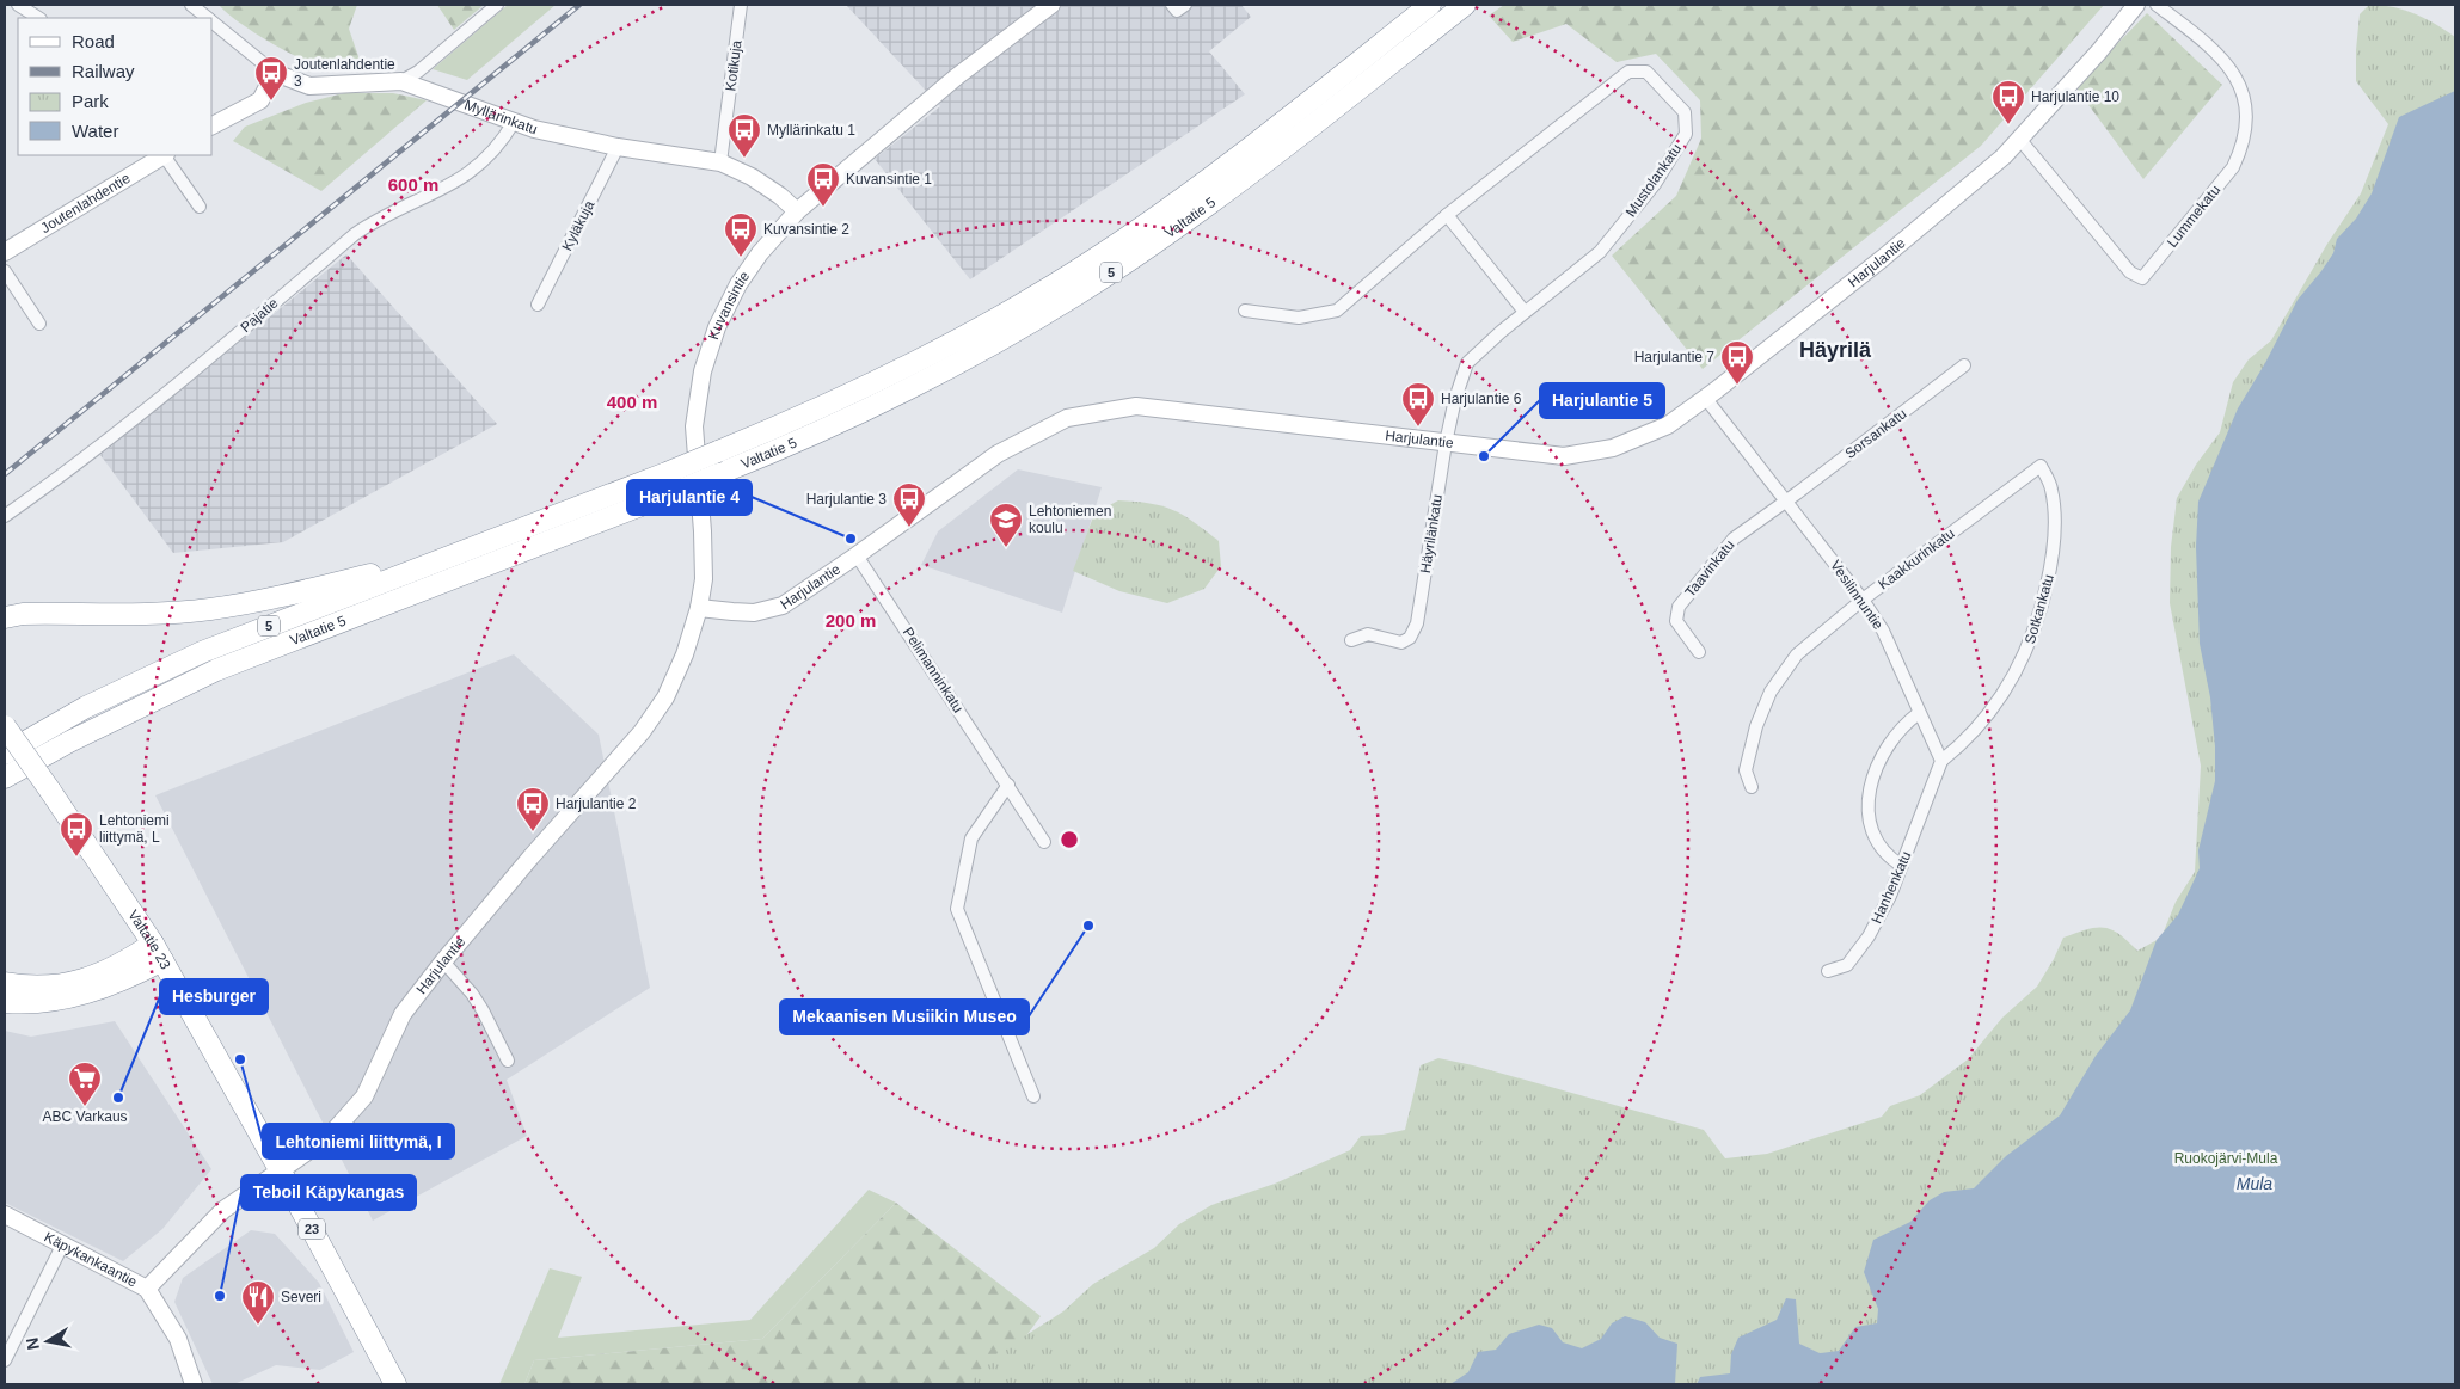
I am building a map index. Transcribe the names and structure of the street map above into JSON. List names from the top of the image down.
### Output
{
  "streets": {
    "highway": [
      "Valtatie 5",
      "5",
      "Valtatie 23",
      "23"
    ],
    "street": [
      "Kotikuja",
      "Myllärinkatu",
      "Mustolankatu",
      "Joutenlahdentie",
      "Lummekatu",
      "Kyläkuja",
      "Harjulantie",
      "Kuvansintie",
      "Pajatie",
      "Sorsankatu",
      "Häyrilänkatu",
      "Kaakkurinkatu",
      "Taavinkatu",
      "Vesilinnuntie",
      "Sotkankatu",
      "Pelimanninkatu",
      "Hanhenkatu",
      "Käpykankaantie"
    ]
  },
  "crossings": [
    ["Kotikuja", "Myllärinkatu"],
    ["Myllärinkatu", "Kyläkuja"],
    ["Myllärinkatu", "Kuvansintie"],
    ["Myllärinkatu", "Pajatie"],
    ["Mustolankatu", "Harjulantie"],
    ["Mustolankatu", "Häyrilänkatu"],
    ["Lummekatu", "Harjulantie"],
    ["Harjulantie", "Kuvansintie"],
    ["Harjulantie", "Häyrilänkatu"],
    ["Harjulantie", "Vesilinnuntie"],
    ["Harjulantie", "Pelimanninkatu"],
    ["Harjulantie", "Valtatie 23"],
    ["Harjulantie", "Käpykankaantie"],
    ["Sorsankatu", "Taavinkatu"],
    ["Sorsankatu", "Vesilinnuntie"],
    ["Kaakkurinkatu", "Vesilinnuntie"],
    ["Kaakkurinkatu", "Sotkankatu"],
    ["Taavinkatu", "Vesilinnuntie"],
    ["Vesilinnuntie", "Sotkankatu"],
    ["Vesilinnuntie", "Hanhenkatu"],
    ["Sotkankatu", "Hanhenkatu"]
  ],
  "districts": ["Häyrilä"],
  "water": ["Mula"],
  "parks": ["Ruokojärvi-Mula"],
  "places": {
    "bus stop": [
      "Joutenlahdentie 3",
      "Harjulantie 10",
      "Myllärinkatu 1",
      "Kuvansintie 1",
      "Kuvansintie 2",
      "Harjulantie 7",
      "Harjulantie 6",
      "Harjulantie 3",
      "Harjulantie 2",
      "Lehtoniemi liittymä, L"
    ],
    "other": [
      "Harjulantie 5",
      "Harjulantie 4",
      "Mekaanisen Musiikin Museo",
      "Lehtoniemi liittymä, I",
      "Hesburger",
      "Teboil Käpykangas"
    ],
    "school or university": ["Lehtoniemen koulu"],
    "supermarket": ["ABC Varkaus"],
    "restaurant": ["Severi"]
  },
  "legend": [
    "Road",
    "Railway",
    "Park",
    "Water"
  ],
  "north": "left",
  "rings": ["600 m", "400 m", "200 m"]
}
